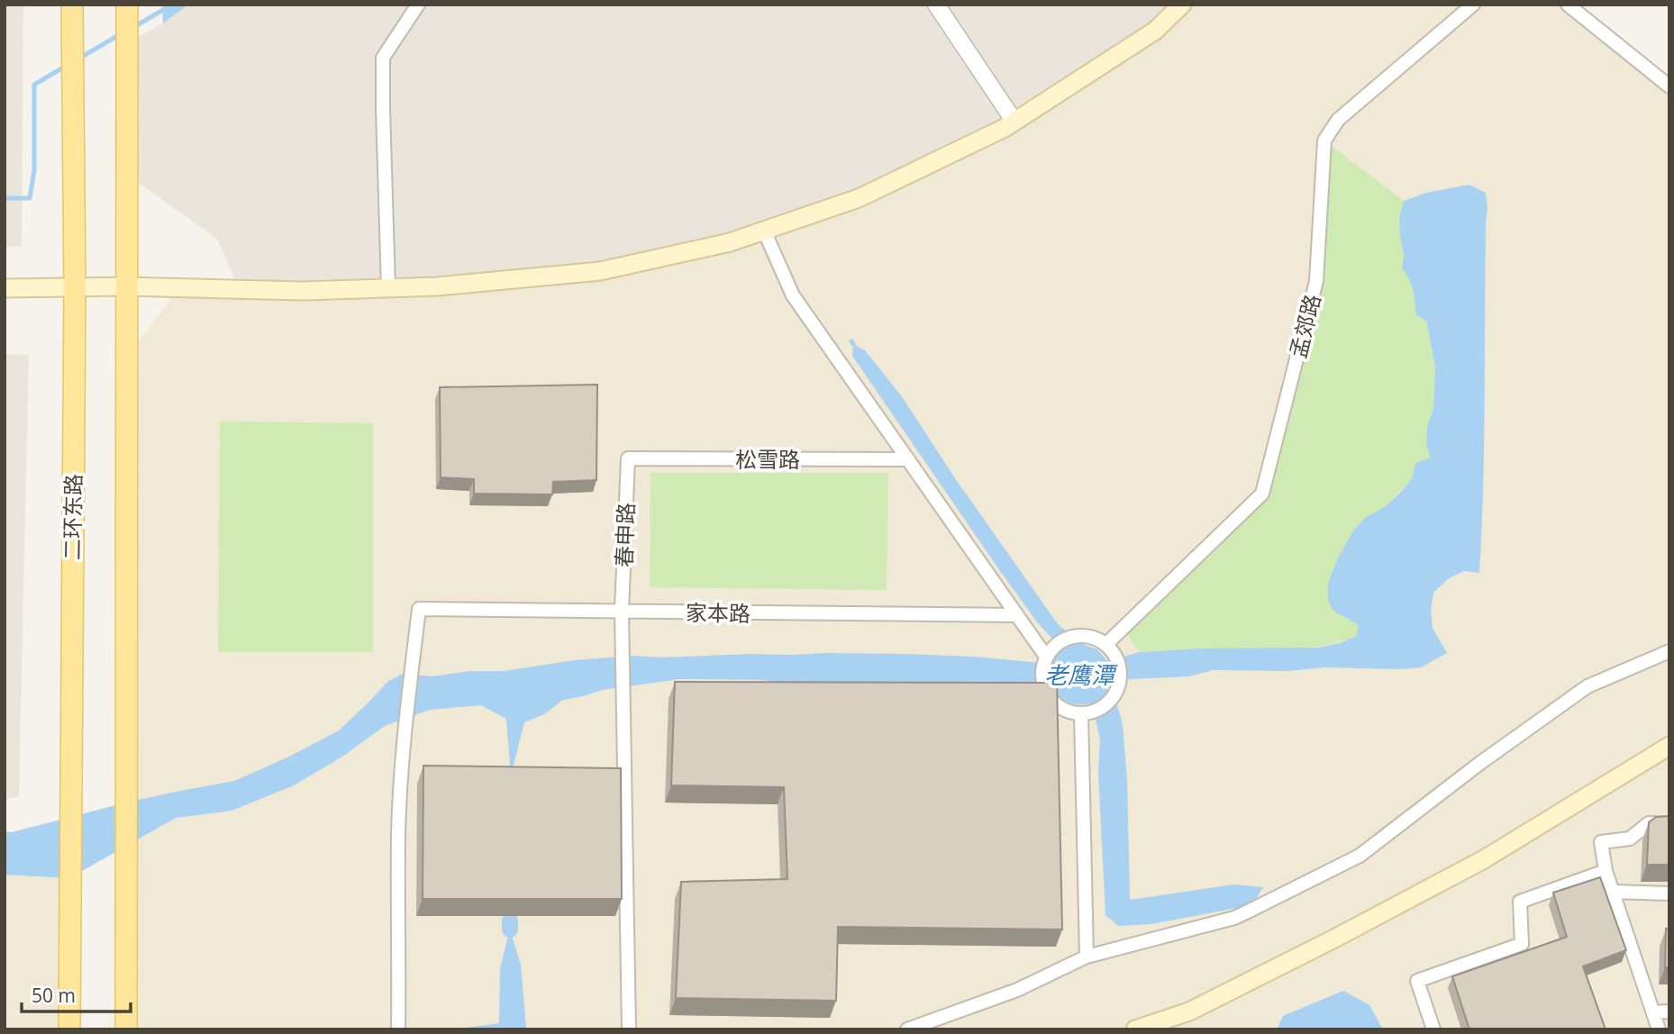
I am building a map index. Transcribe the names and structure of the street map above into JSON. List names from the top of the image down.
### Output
{
  "streets": {
    "main road": ["二环东路"],
    "street": [
      "孟郊路",
      "松雪路",
      "春申路",
      "家本路"
    ]
  },
  "crossings": [
    ["松雪路", "春申路"],
    ["春申路", "家本路"]
  ],
  "water": ["老鹰潭"],
  "scale_bar": "50 m"
}
